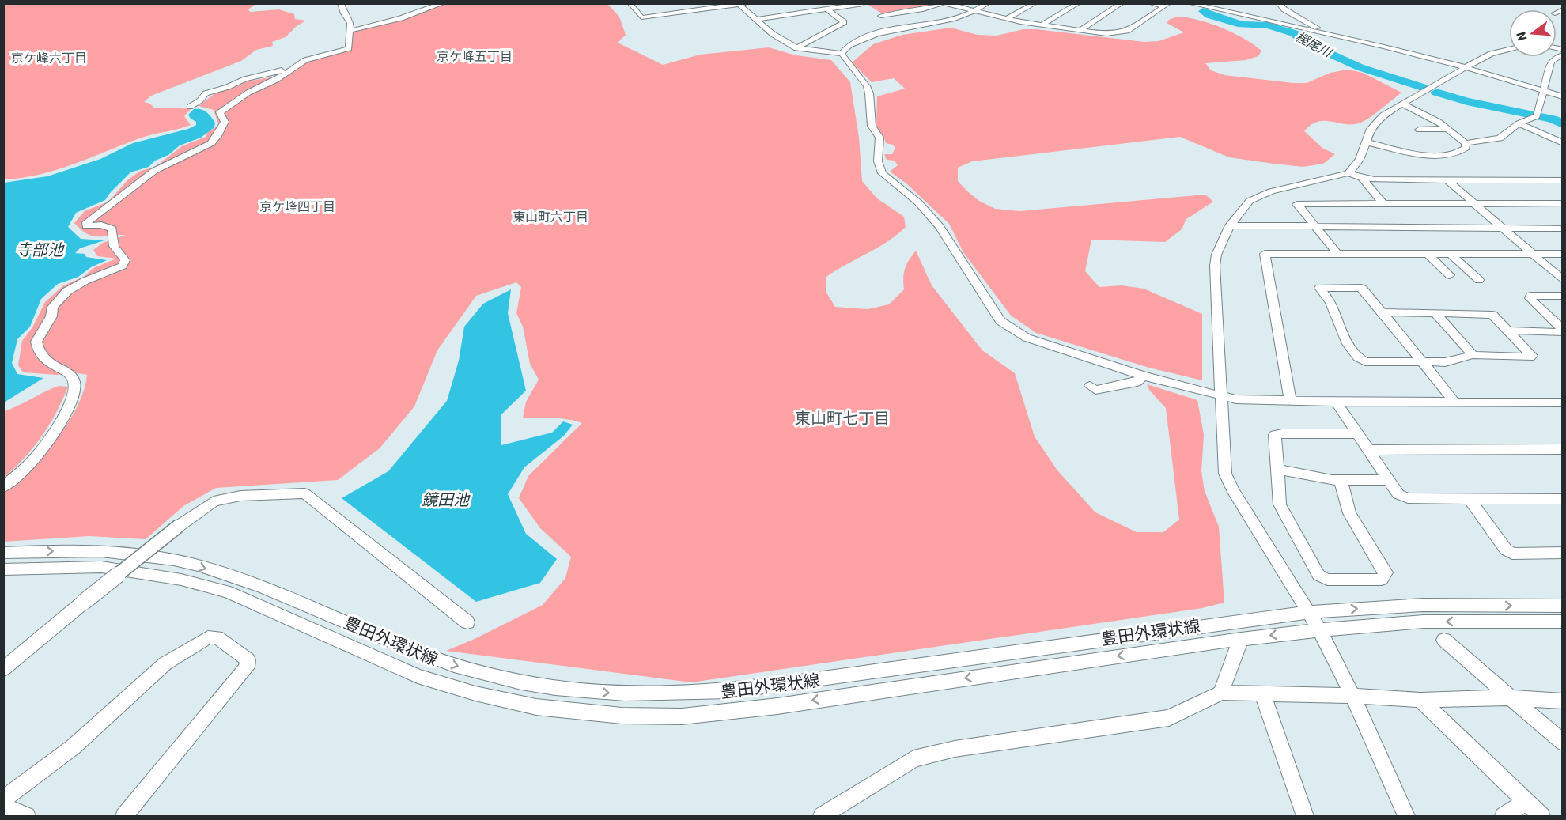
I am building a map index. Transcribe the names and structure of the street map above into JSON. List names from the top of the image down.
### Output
{
  "streets": {
    "street": ["豊田外環状線"]
  },
  "districts": [
    "京ケ峰五丁目",
    "京ケ峰六丁目",
    "京ケ峰四丁目",
    "東山町六丁目",
    "東山町七丁目"
  ],
  "water": ["樫尾川", "寺部池", "鏡田池"],
  "north": "left"
}
